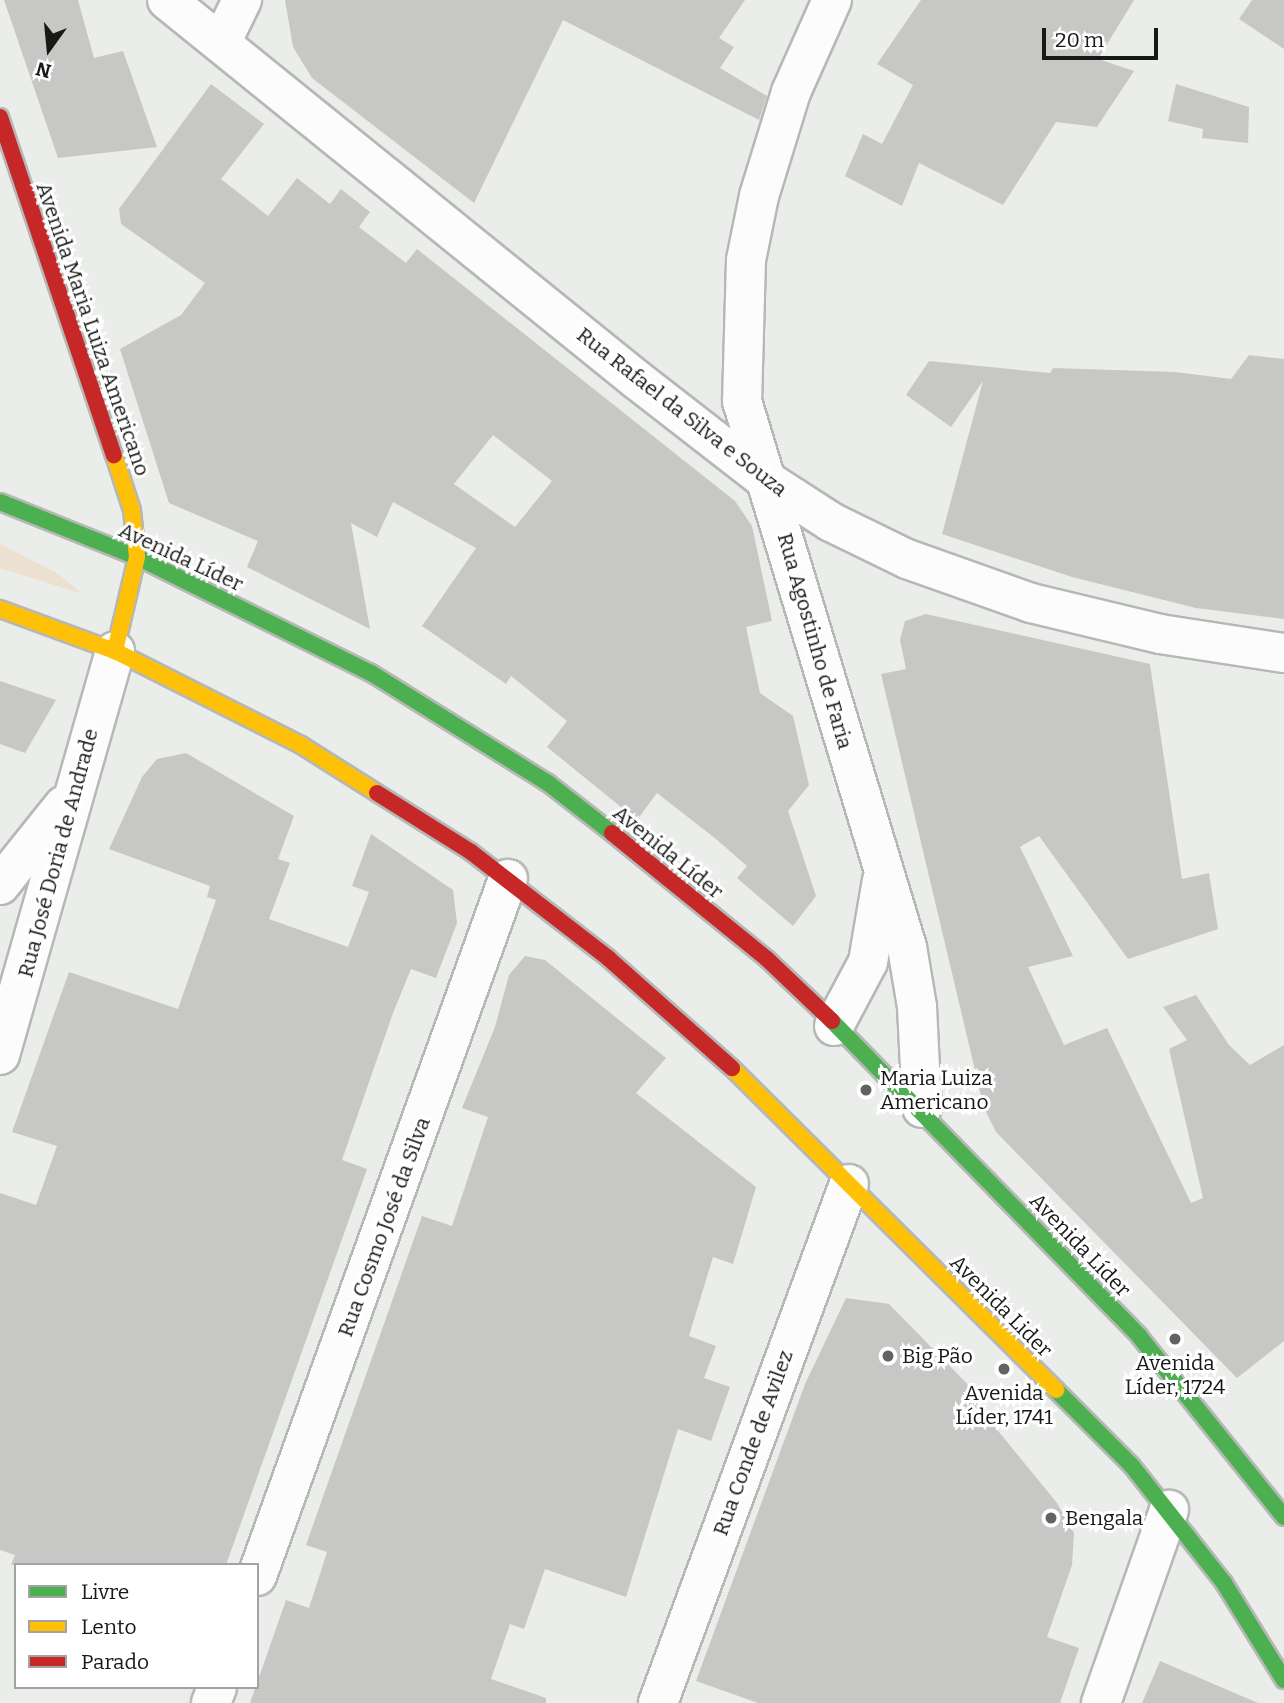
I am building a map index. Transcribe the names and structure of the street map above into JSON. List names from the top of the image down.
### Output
{
  "streets": {
    "main road": ["Avenida Maria Luiza Americano", "Avenida Líder", "Avenida Lider"],
    "street": [
      "Rua Rafael da Silva e Souza",
      "Rua Agostinho de Faria",
      "Rua José Doria de Andrade",
      "Rua Cosmo José da Silva",
      "Rua Conde de Avilez"
    ]
  },
  "crossings": [
    ["Avenida Maria Luiza Americano", "Avenida Líder"],
    ["Avenida Maria Luiza Americano", "Rua José Doria de Andrade"],
    ["Rua Rafael da Silva e Souza", "Rua Agostinho de Faria"],
    ["Avenida Líder", "Rua Agostinho de Faria"],
    ["Rua Cosmo José da Silva", "Avenida Lider"],
    ["Avenida Lider", "Rua Conde de Avilez"]
  ],
  "places": [
    "Maria Luiza Americano",
    "Avenida Líder, 1724",
    "Big Pão",
    "Avenida Líder, 1741",
    "Bengala"
  ],
  "legend": ["Livre", "Lento", "Parado"],
  "scale_bar": "20 m",
  "north": "bottom"
}
